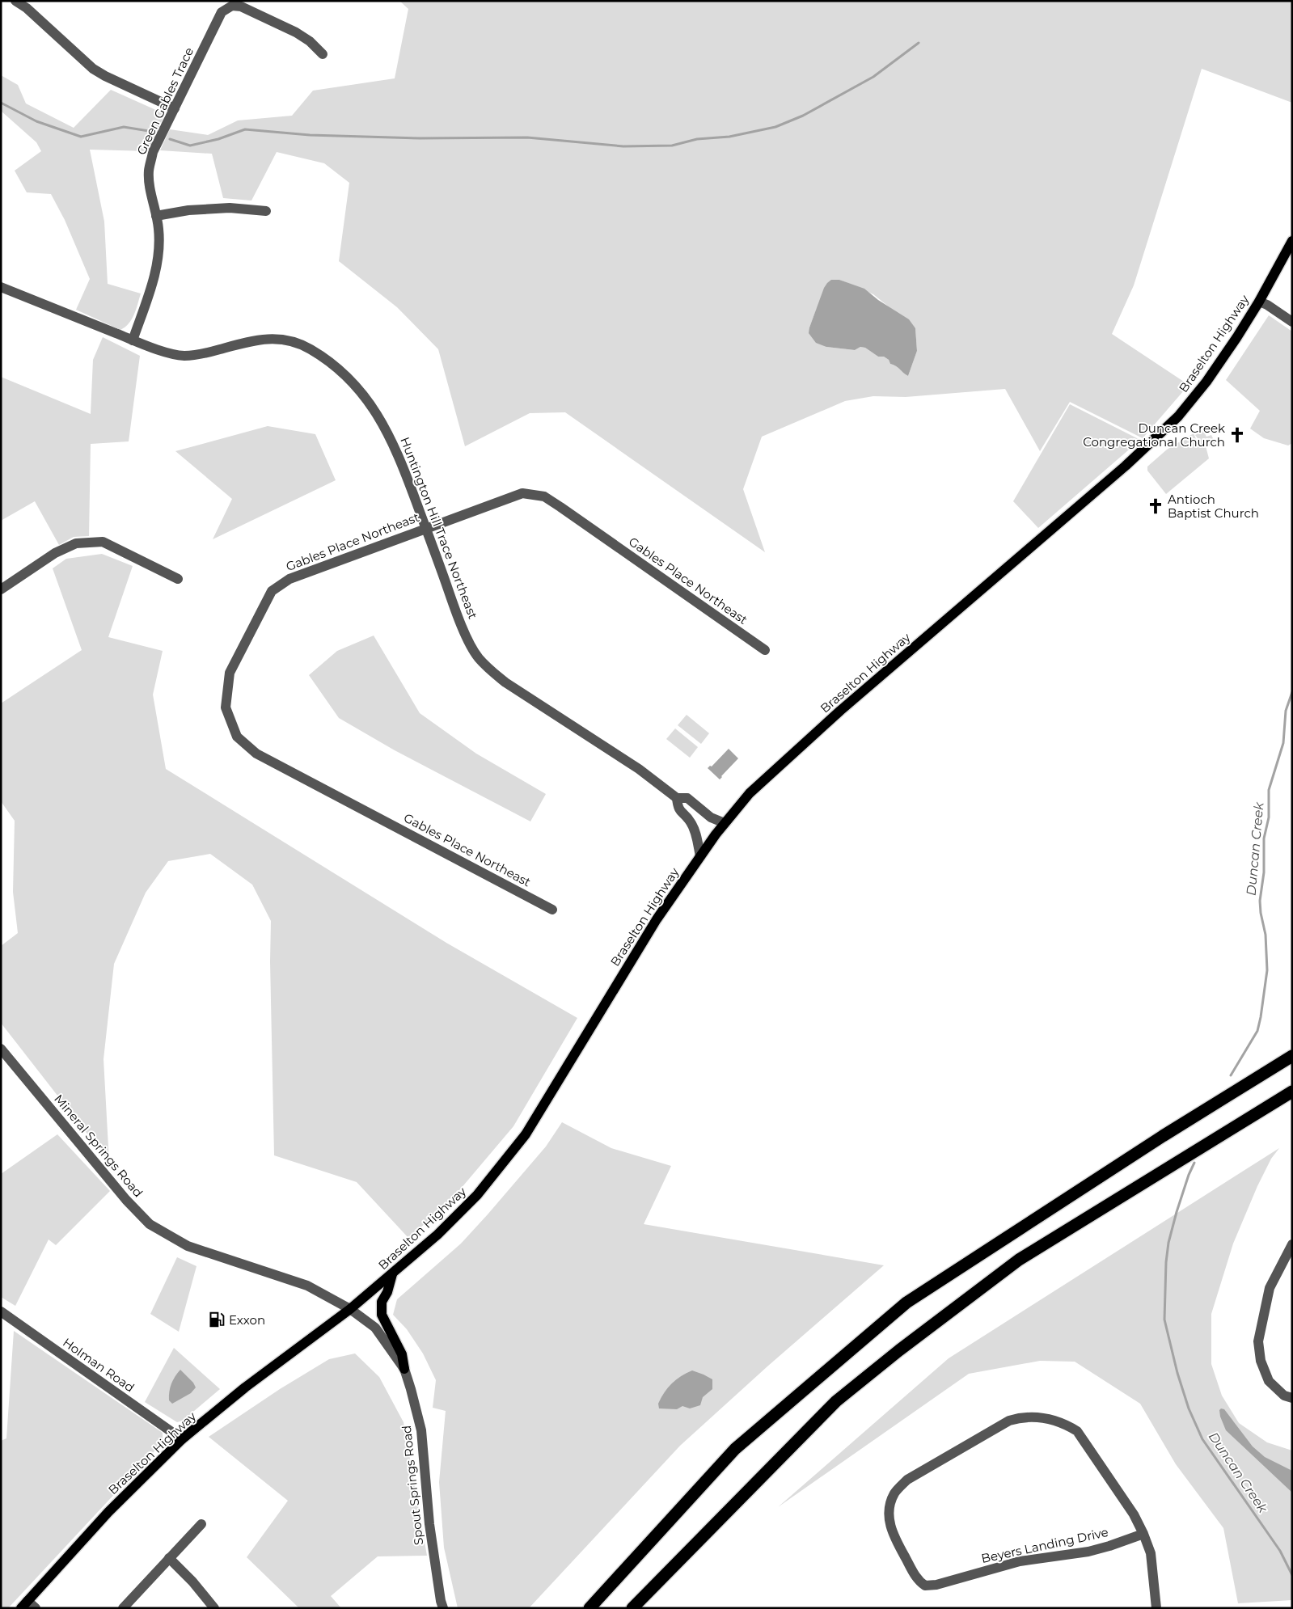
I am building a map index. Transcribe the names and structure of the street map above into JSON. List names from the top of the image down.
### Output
{
  "streets": {
    "main road": ["Braselton Highway"],
    "street": [
      "Green Gables Trace",
      "Huntington Hill Trace Northeast",
      "Gables Place Northeast",
      "Mineral Springs Road",
      "Holman Road",
      "Spout Springs Road",
      "Beyers Landing Drive"
    ]
  },
  "crossings": [
    ["Green Gables Trace", "Huntington Hill Trace Northeast"],
    ["Braselton Highway", "Huntington Hill Trace Northeast"],
    ["Braselton Highway", "Mineral Springs Road"],
    ["Braselton Highway", "Holman Road"],
    ["Braselton Highway", "Spout Springs Road"],
    ["Huntington Hill Trace Northeast", "Gables Place Northeast"],
    ["Mineral Springs Road", "Spout Springs Road"]
  ],
  "water": ["Duncan Creek"],
  "places": {
    "church": ["Duncan Creek Congregational Church", "Antioch Baptist Church"],
    "fuel station": ["Exxon"]
  }
}
